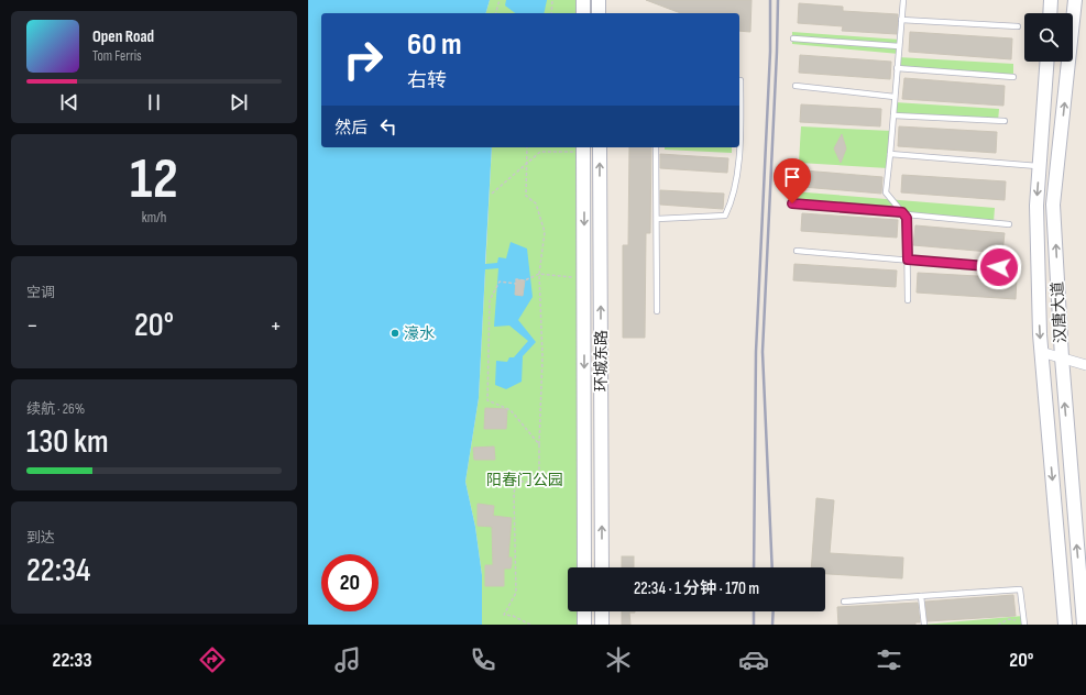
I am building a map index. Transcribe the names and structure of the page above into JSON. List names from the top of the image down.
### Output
{
  "streets": {
    "main road": ["汉唐大道", "环城东路"]
  },
  "parks": ["阳春门公园"],
  "places": ["濠水"],
  "page": {
    "turn": ["60 m", "右转"],
    "song": ["Open Road", "Tom Ferris"],
    "then": "然后",
    "tile": [
      ["12", "km/h"],
      "空调",
      ["续航 · 26%", "130 km"],
      ["到达", "22:34"]
    ],
    "heat": ["−", "20°", "+"],
    "limit": "20",
    "trip": "22:34 · 1 分钟 · 170 m",
    "tabs": ["22:33", "20°"]
  }
}
